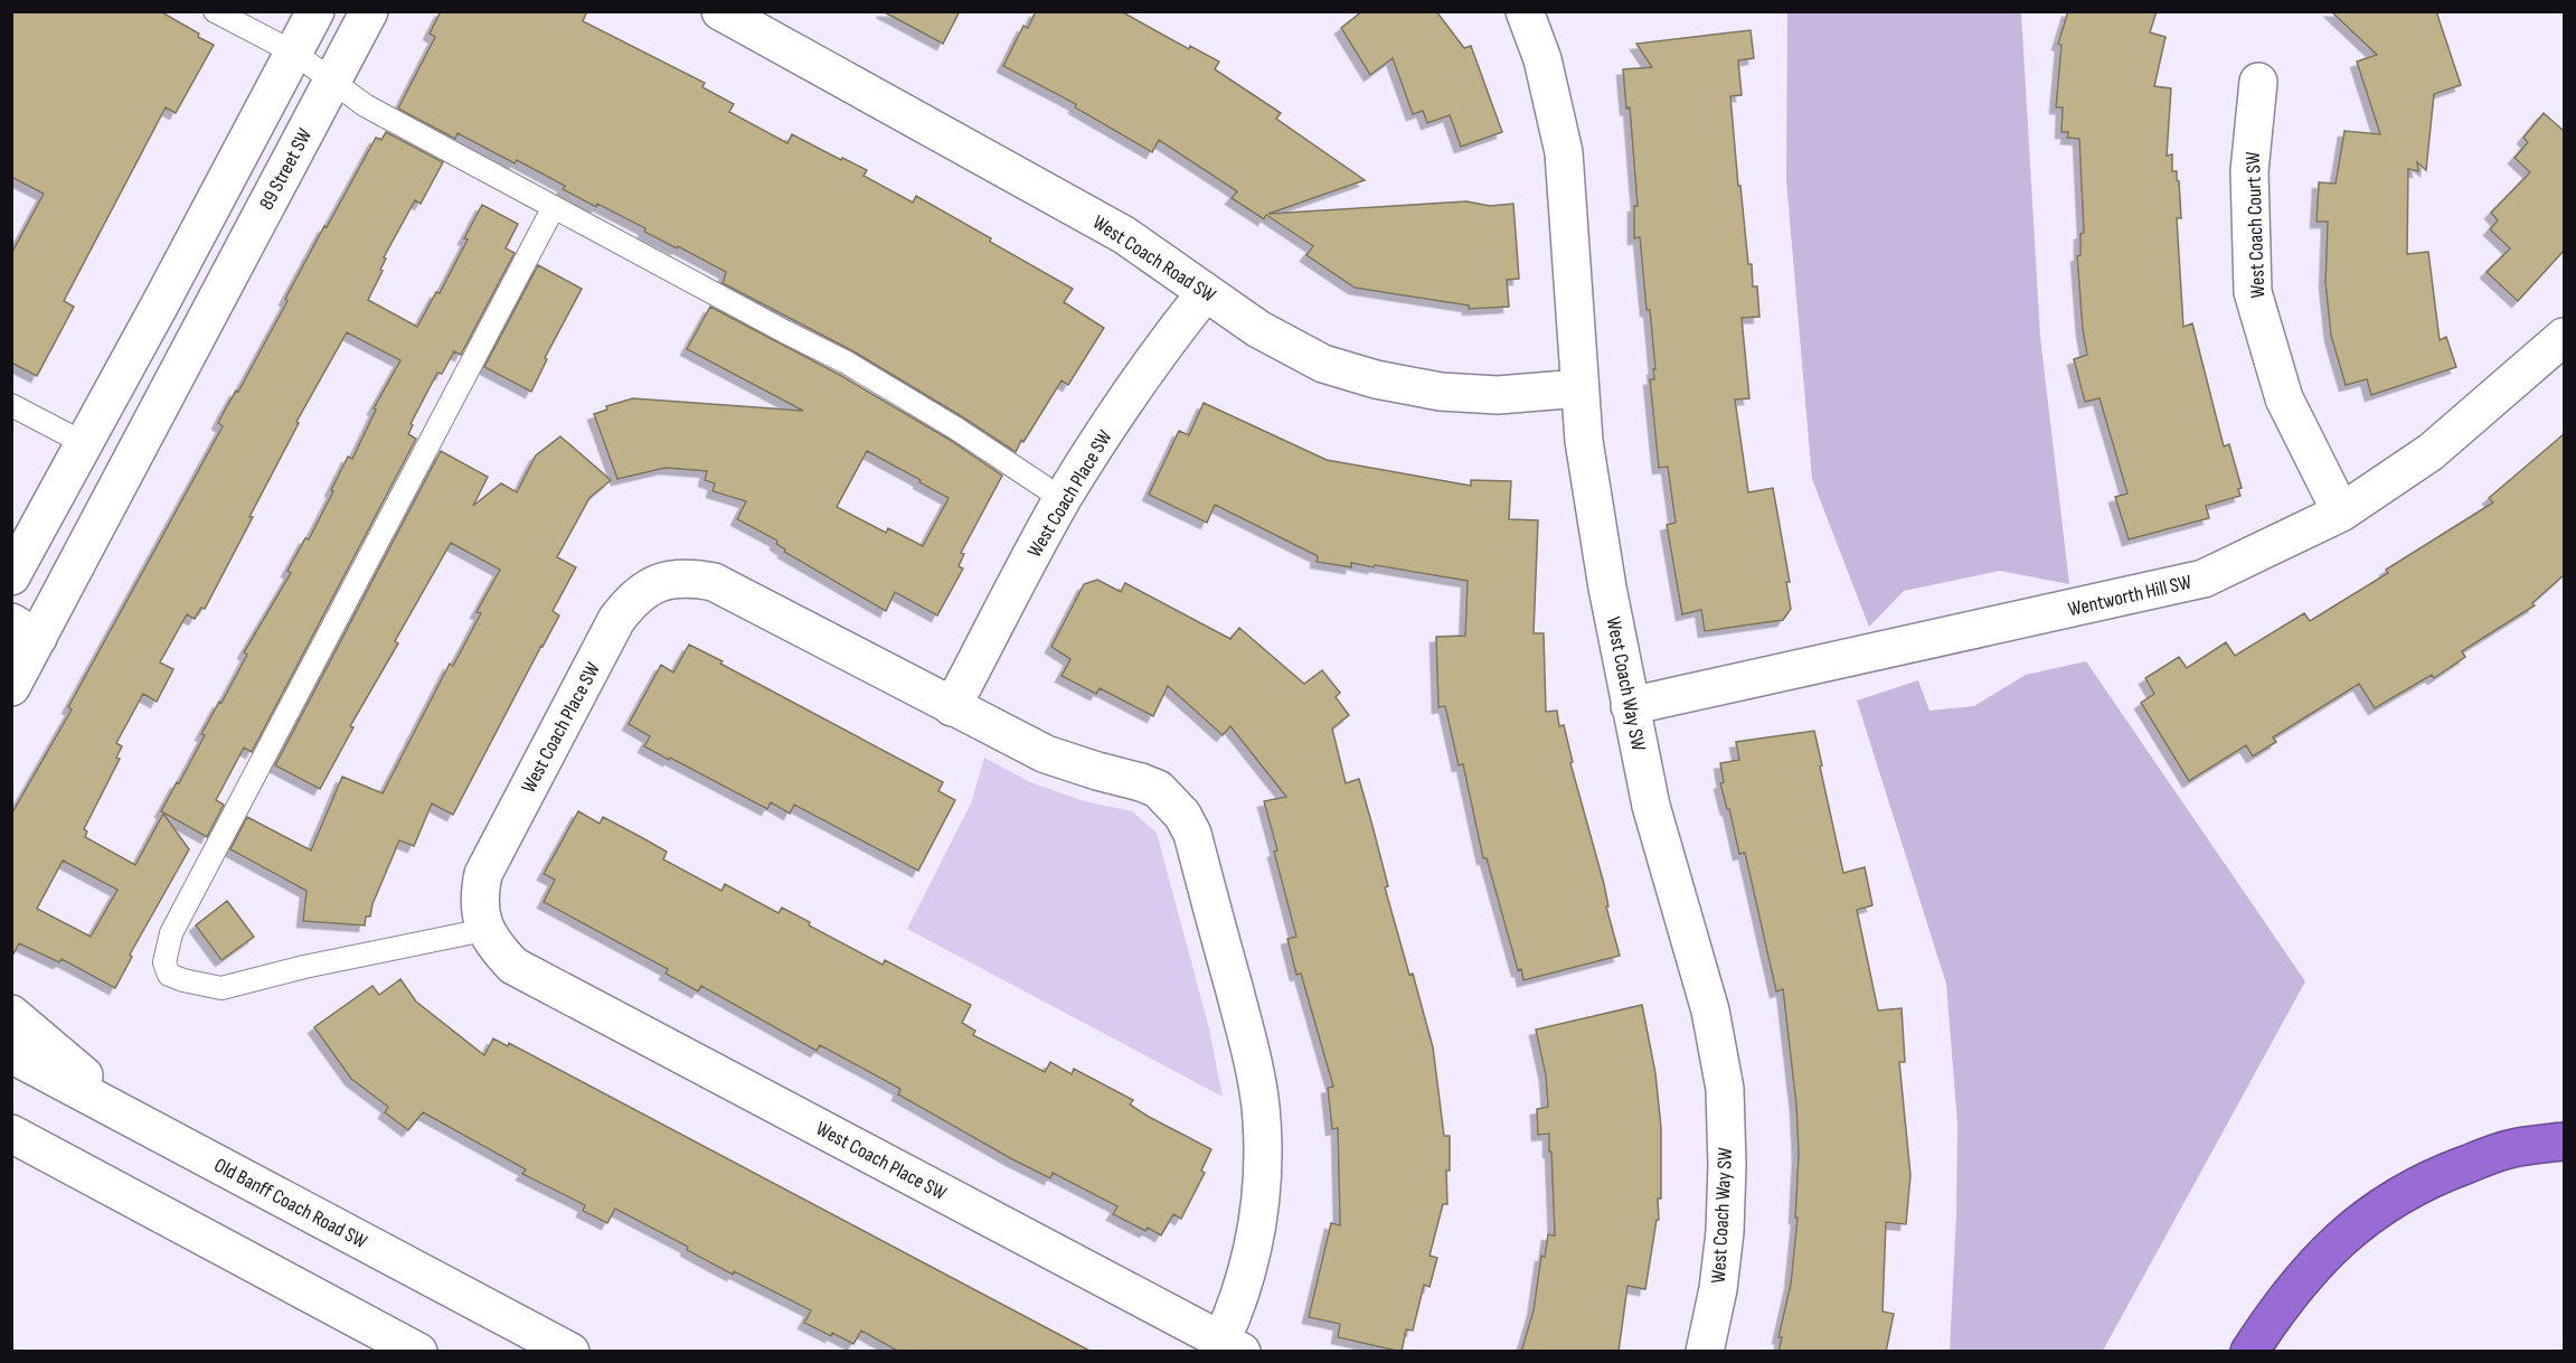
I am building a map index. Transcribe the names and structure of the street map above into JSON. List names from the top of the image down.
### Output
{
  "streets": {
    "street": [
      "89 Street SW",
      "West Coach Court SW",
      "West Coach Road SW",
      "West Coach Place SW",
      "Wentworth Hill SW",
      "West Coach Way SW",
      "Old Banff Coach Road SW"
    ]
  },
  "crossings": [
    ["West Coach Court SW", "Wentworth Hill SW"],
    ["West Coach Road SW", "West Coach Place SW"],
    ["West Coach Road SW", "West Coach Way SW"],
    ["Wentworth Hill SW", "West Coach Way SW"]
  ]
}
